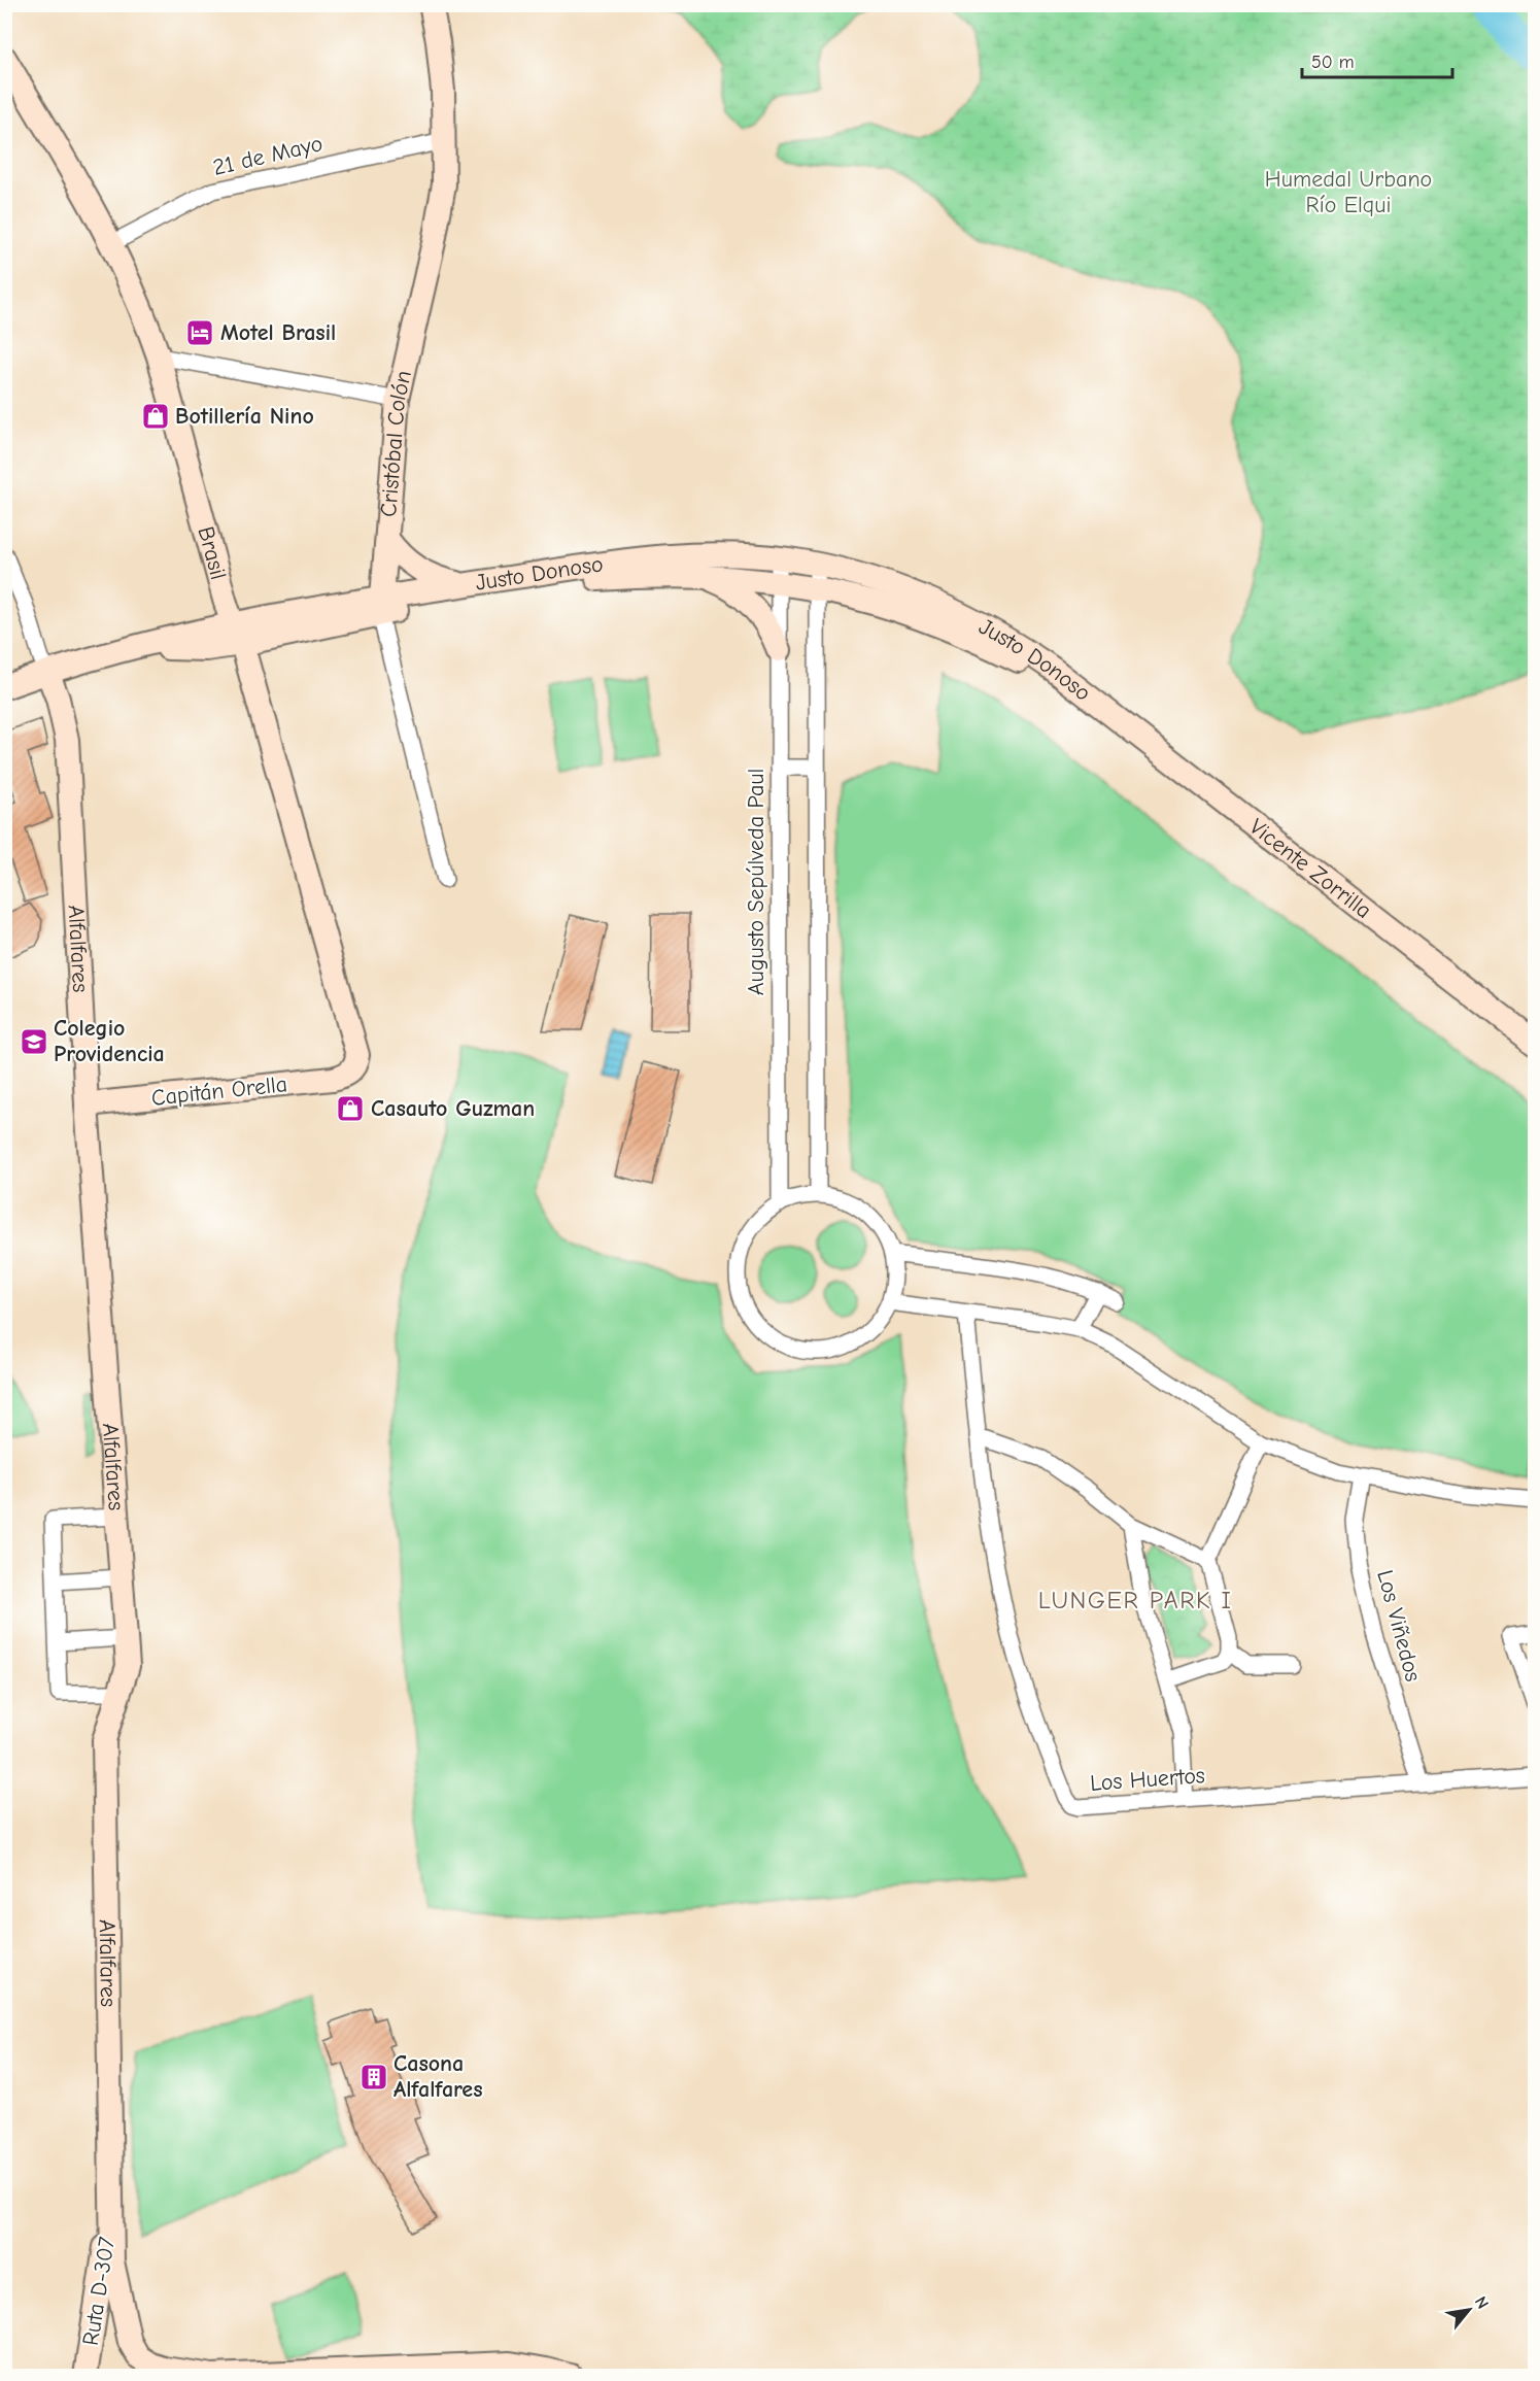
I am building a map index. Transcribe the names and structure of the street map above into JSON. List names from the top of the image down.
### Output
{
  "streets": {
    "street": [
      "21 de Mayo",
      "Cristóbal Colón",
      "Brasil",
      "Justo Donoso",
      "Vicente Zorrilla",
      "Augusto Sepúlveda Paul",
      "Alfalfares",
      "Capitán Orella",
      "Los Viñedos",
      "Los Huertos",
      "Ruta D-307"
    ]
  },
  "crossings": [
    ["21 de Mayo", "Cristóbal Colón"],
    ["21 de Mayo", "Brasil"],
    ["Cristóbal Colón", "Justo Donoso"],
    ["Brasil", "Justo Donoso"],
    ["Brasil", "Capitán Orella"],
    ["Justo Donoso", "Vicente Zorrilla"],
    ["Justo Donoso", "Augusto Sepúlveda Paul"],
    ["Justo Donoso", "Alfalfares"],
    ["Alfalfares", "Capitán Orella"],
    ["Alfalfares", "Ruta D-307"],
    ["Los Viñedos", "Los Huertos"]
  ],
  "districts": ["LUNGER PARK I"],
  "parks": ["Humedal Urbano Río Elqui"],
  "places": {
    "hotel": ["Motel Brasil"],
    "shop": ["Botillería Nino", "Casauto Guzman"],
    "school or university": ["Colegio Providencia"],
    "building": ["Casona Alfalfares"]
  },
  "scale_bar": "50 m",
  "north": "top right"
}
